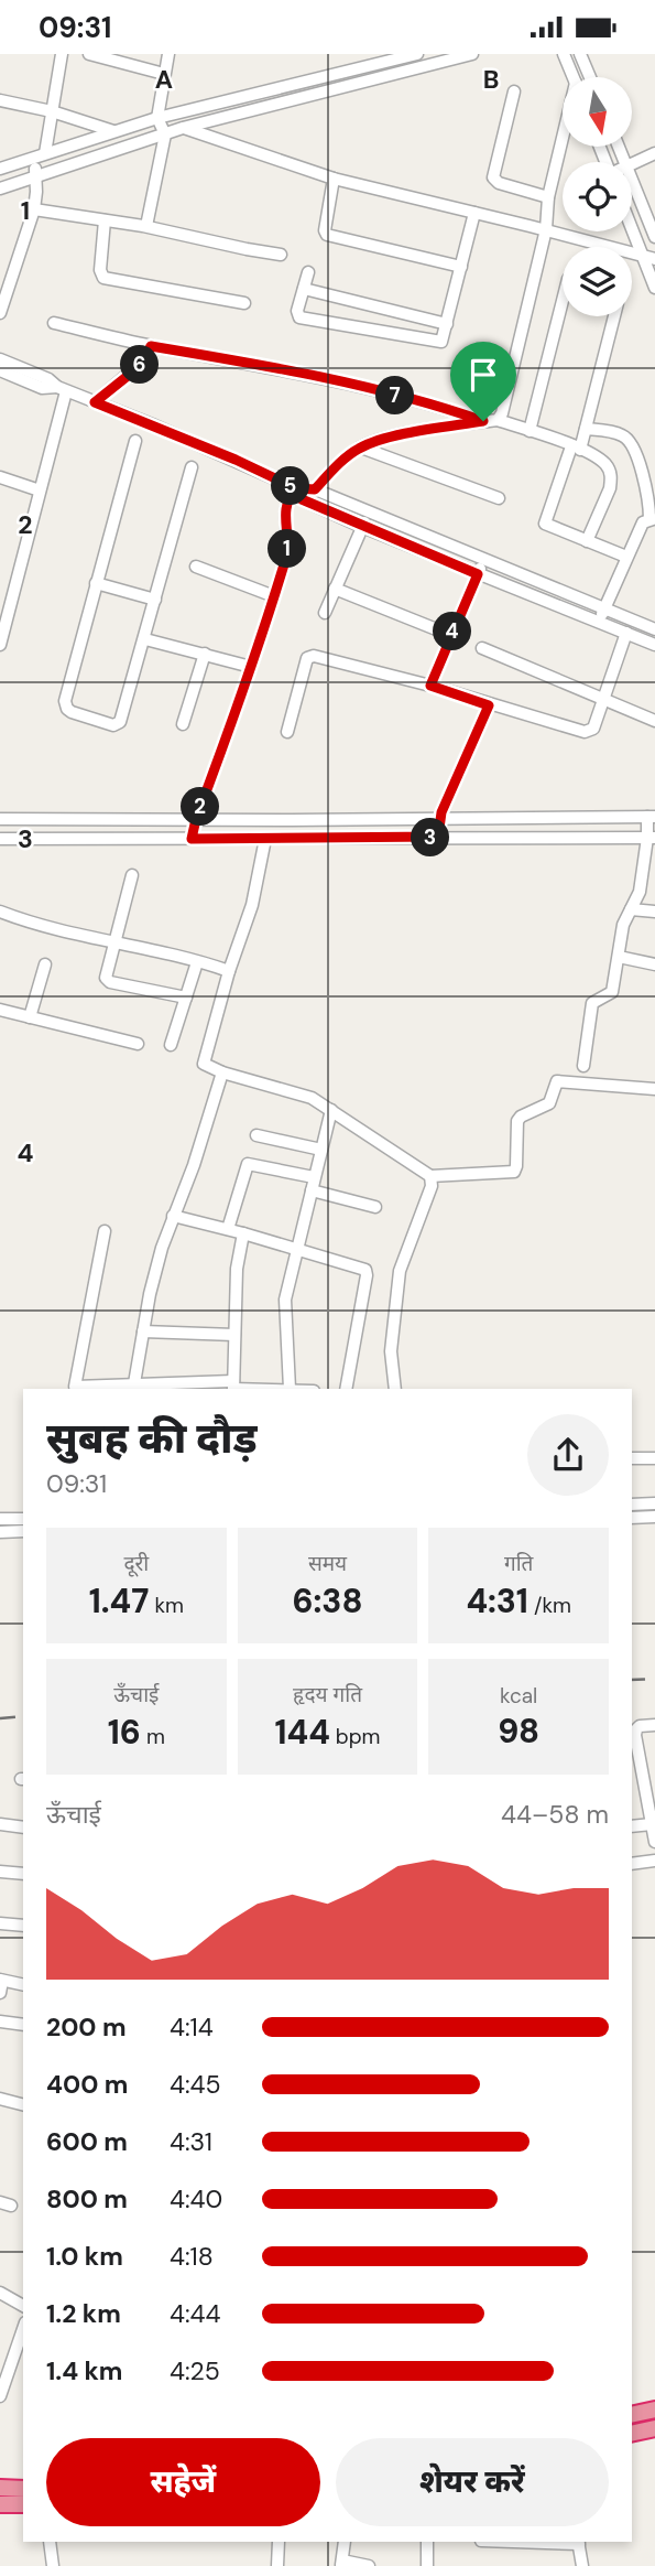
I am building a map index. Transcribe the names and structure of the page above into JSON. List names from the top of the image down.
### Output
{
  "north": "bottom",
  "page": {
    "status": "09:31",
    "pins": [
      "6",
      "7",
      "5",
      "1",
      "4",
      "2",
      "3"
    ],
    "heading": ["सुबह की दौड़", "09:31"],
    "stats": [
      ["दूरी", "1.47 km"],
      ["समय", "6:38"],
      ["गति", "4:31 /km"],
      ["ऊँचाई", "16 m"],
      ["हृदय गति", "144 bpm"],
      ["kcal", "98"]
    ],
    "chart": ["ऊँचाई", "44–58 m"],
    "list": [
      {
        "name": "200 m",
        "note": "4:14"
      },
      {
        "name": "400 m",
        "note": "4:45"
      },
      {
        "name": "600 m",
        "note": "4:31"
      },
      {
        "name": "800 m",
        "note": "4:40"
      },
      {
        "name": "1.0 km",
        "note": "4:18"
      },
      {
        "name": "1.2 km",
        "note": "4:44"
      },
      {
        "name": "1.4 km",
        "note": "4:25"
      }
    ],
    "buttons": ["सहेजें", "शेयर करें"]
  },
  "grid": {
    "columns": ["A", "B"],
    "rows": [
      "1",
      "2",
      "3",
      "4"
    ]
  }
}
